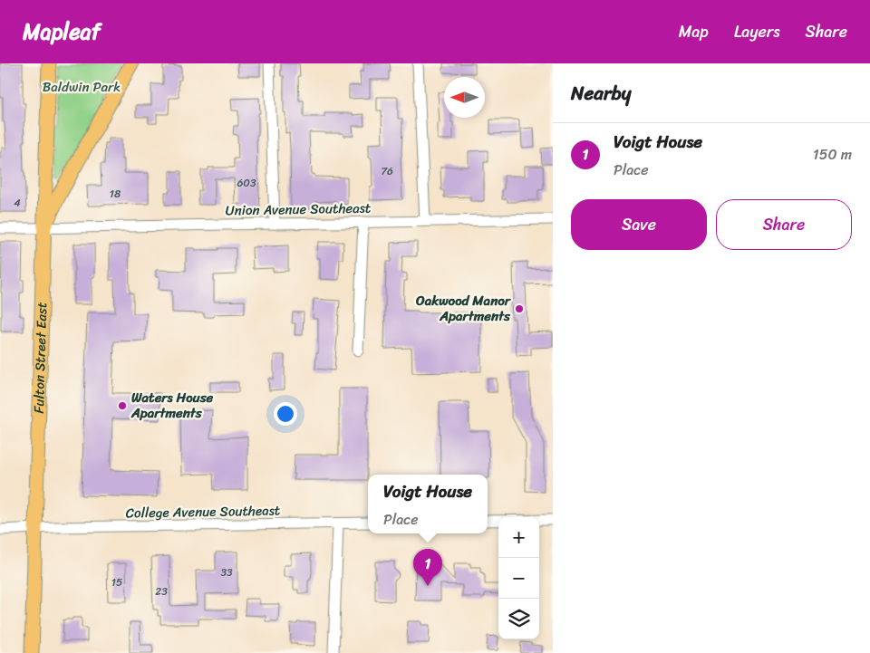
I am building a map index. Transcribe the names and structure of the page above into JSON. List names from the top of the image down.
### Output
{
  "streets": {
    "main road": ["Fulton Street East"],
    "street": ["Union Avenue Southeast", "College Avenue Southeast"]
  },
  "crossings": [
    ["Union Avenue Southeast", "Fulton Street East"],
    ["Fulton Street East", "College Avenue Southeast"]
  ],
  "parks": ["Baldwin Park"],
  "places": ["Oakwood Manor Apartments", "Waters House Apartments"],
  "house_numbers": [
    "76",
    "603",
    "18",
    "4",
    "33",
    "15",
    "23"
  ],
  "north": "left",
  "page": {
    "header": "Mapleaf",
    "nav": ["Map", "Layers", "Share"],
    "heading": "Nearby",
    "list": [
      {
        "mark": "1",
        "name": "Voigt House",
        "note": "Place",
        "value": "150 m"
      }
    ],
    "buttons": ["Save", "Share"],
    "popup": ["Voigt House", "Place"],
    "map_buttons": ["+", "−"],
    "pins": "1"
  }
}
